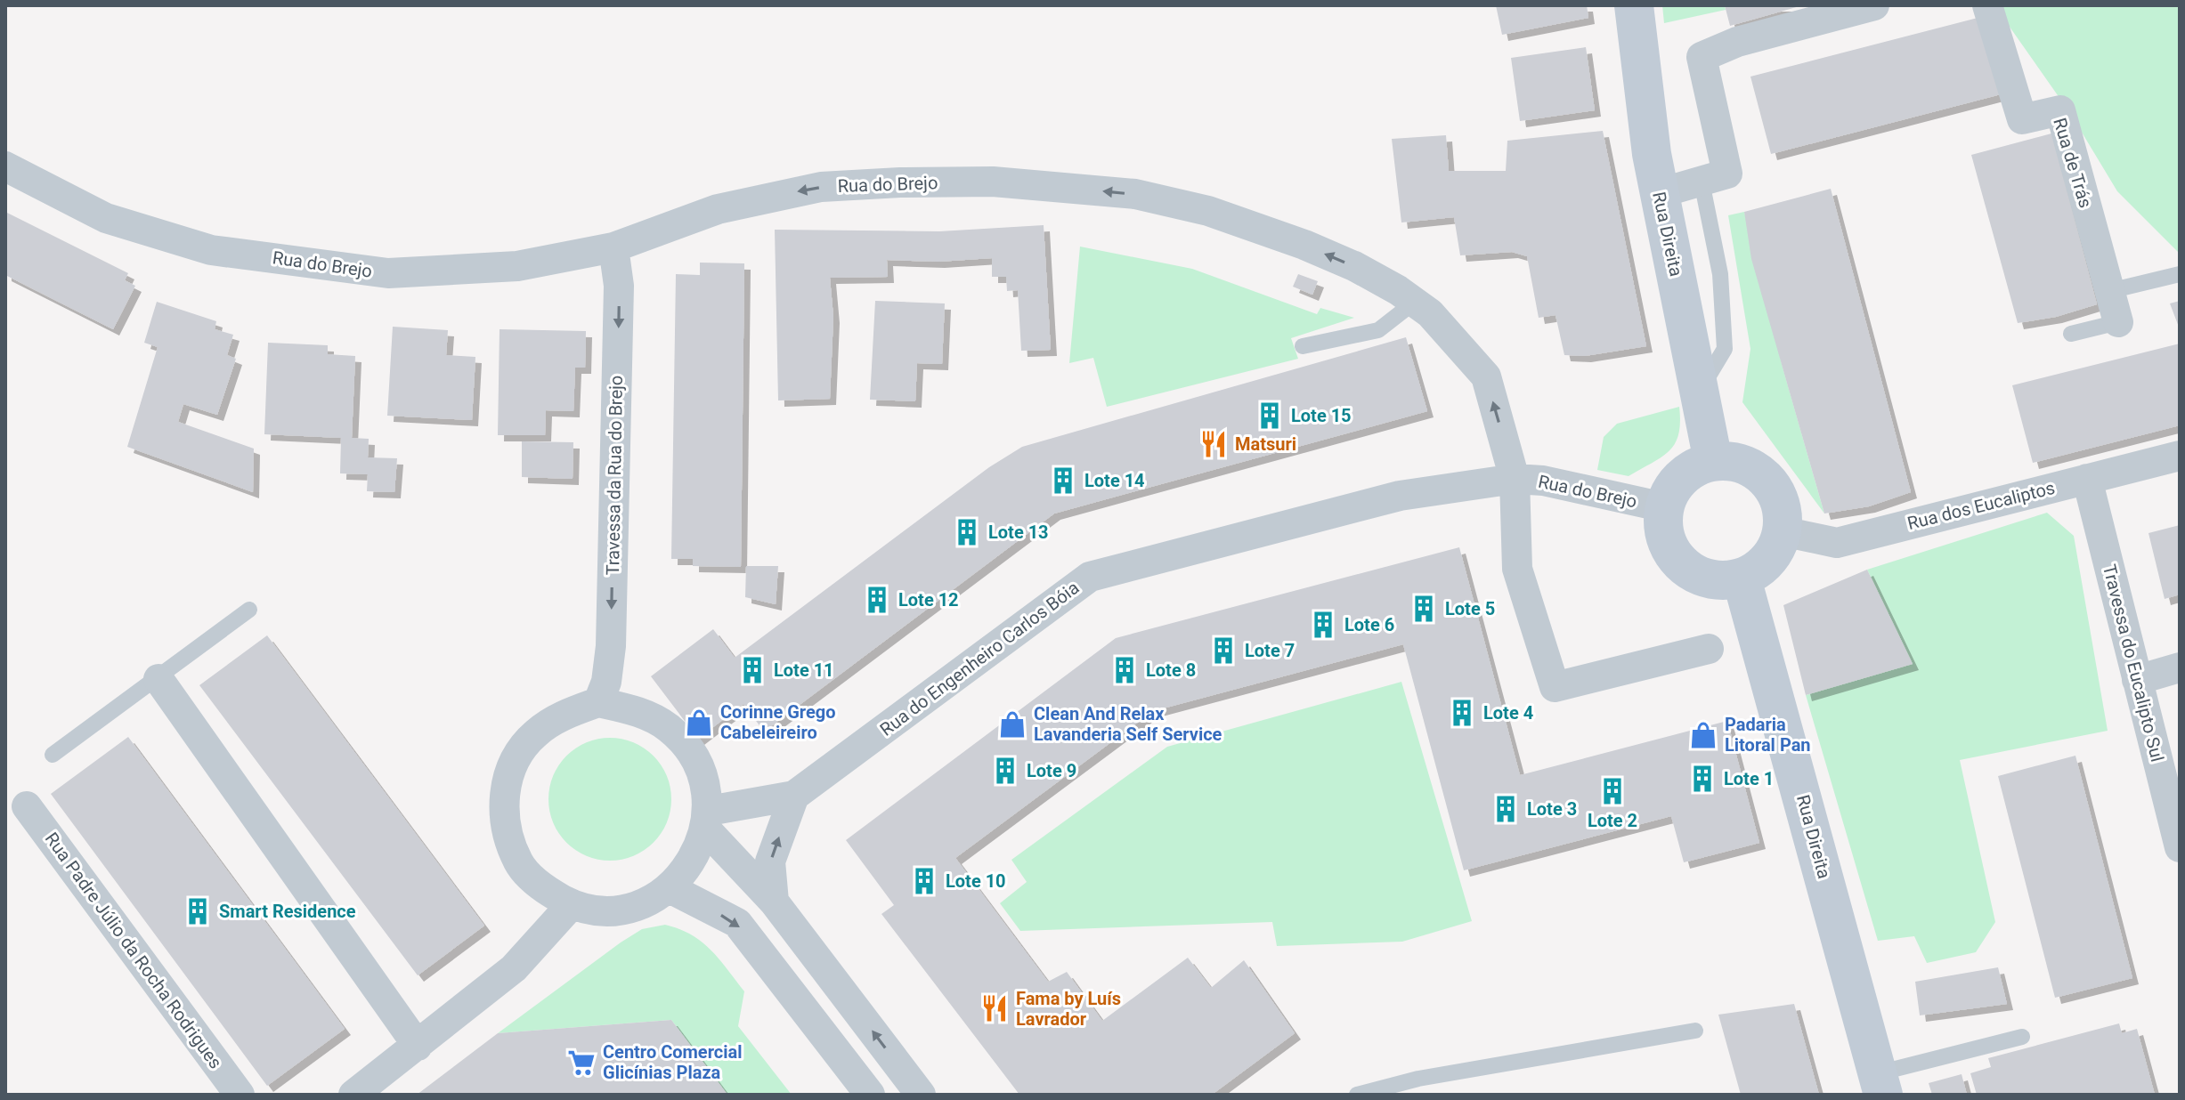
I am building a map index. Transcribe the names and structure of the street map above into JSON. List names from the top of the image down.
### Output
{
  "streets": {
    "main road": ["Rua Direita"],
    "street": [
      "Rua de Trás",
      "Rua do Brejo",
      "Travessa da Rua do Brejo",
      "Rua dos Eucaliptos",
      "Rua do Engenheiro Carlos Bóia",
      "Travessa do Eucalipto Sul",
      "Rua Padre Júlio da Rocha Rodrigues"
    ]
  },
  "crossings": [
    ["Rua do Brejo", "Rua Direita"],
    ["Rua do Brejo", "Travessa da Rua do Brejo"],
    ["Rua do Brejo", "Rua dos Eucaliptos"],
    ["Rua do Brejo", "Rua do Engenheiro Carlos Bóia"],
    ["Rua Direita", "Rua dos Eucaliptos"],
    ["Travessa da Rua do Brejo", "Rua do Engenheiro Carlos Bóia"],
    ["Rua dos Eucaliptos", "Travessa do Eucalipto Sul"]
  ],
  "one_way": ["Rua do Brejo", "Travessa da Rua do Brejo"],
  "places": {
    "building": [
      "Lote 15",
      "Lote 14",
      "Lote 13",
      "Lote 12",
      "Lote 5",
      "Lote 6",
      "Lote 7",
      "Lote 11",
      "Lote 8",
      "Lote 4",
      "Lote 9",
      "Lote 1",
      "Lote 2",
      "Lote 3",
      "Lote 10",
      "Smart Residence"
    ],
    "restaurant": ["Matsuri", "Fama by Luís Lavrador"],
    "shop": ["Corinne Grego Cabeleireiro", "Clean And Relax Lavanderia Self Service", "Padaria Litoral Pan"],
    "supermarket": ["Centro Comercial Glicínias Plaza"]
  }
}
